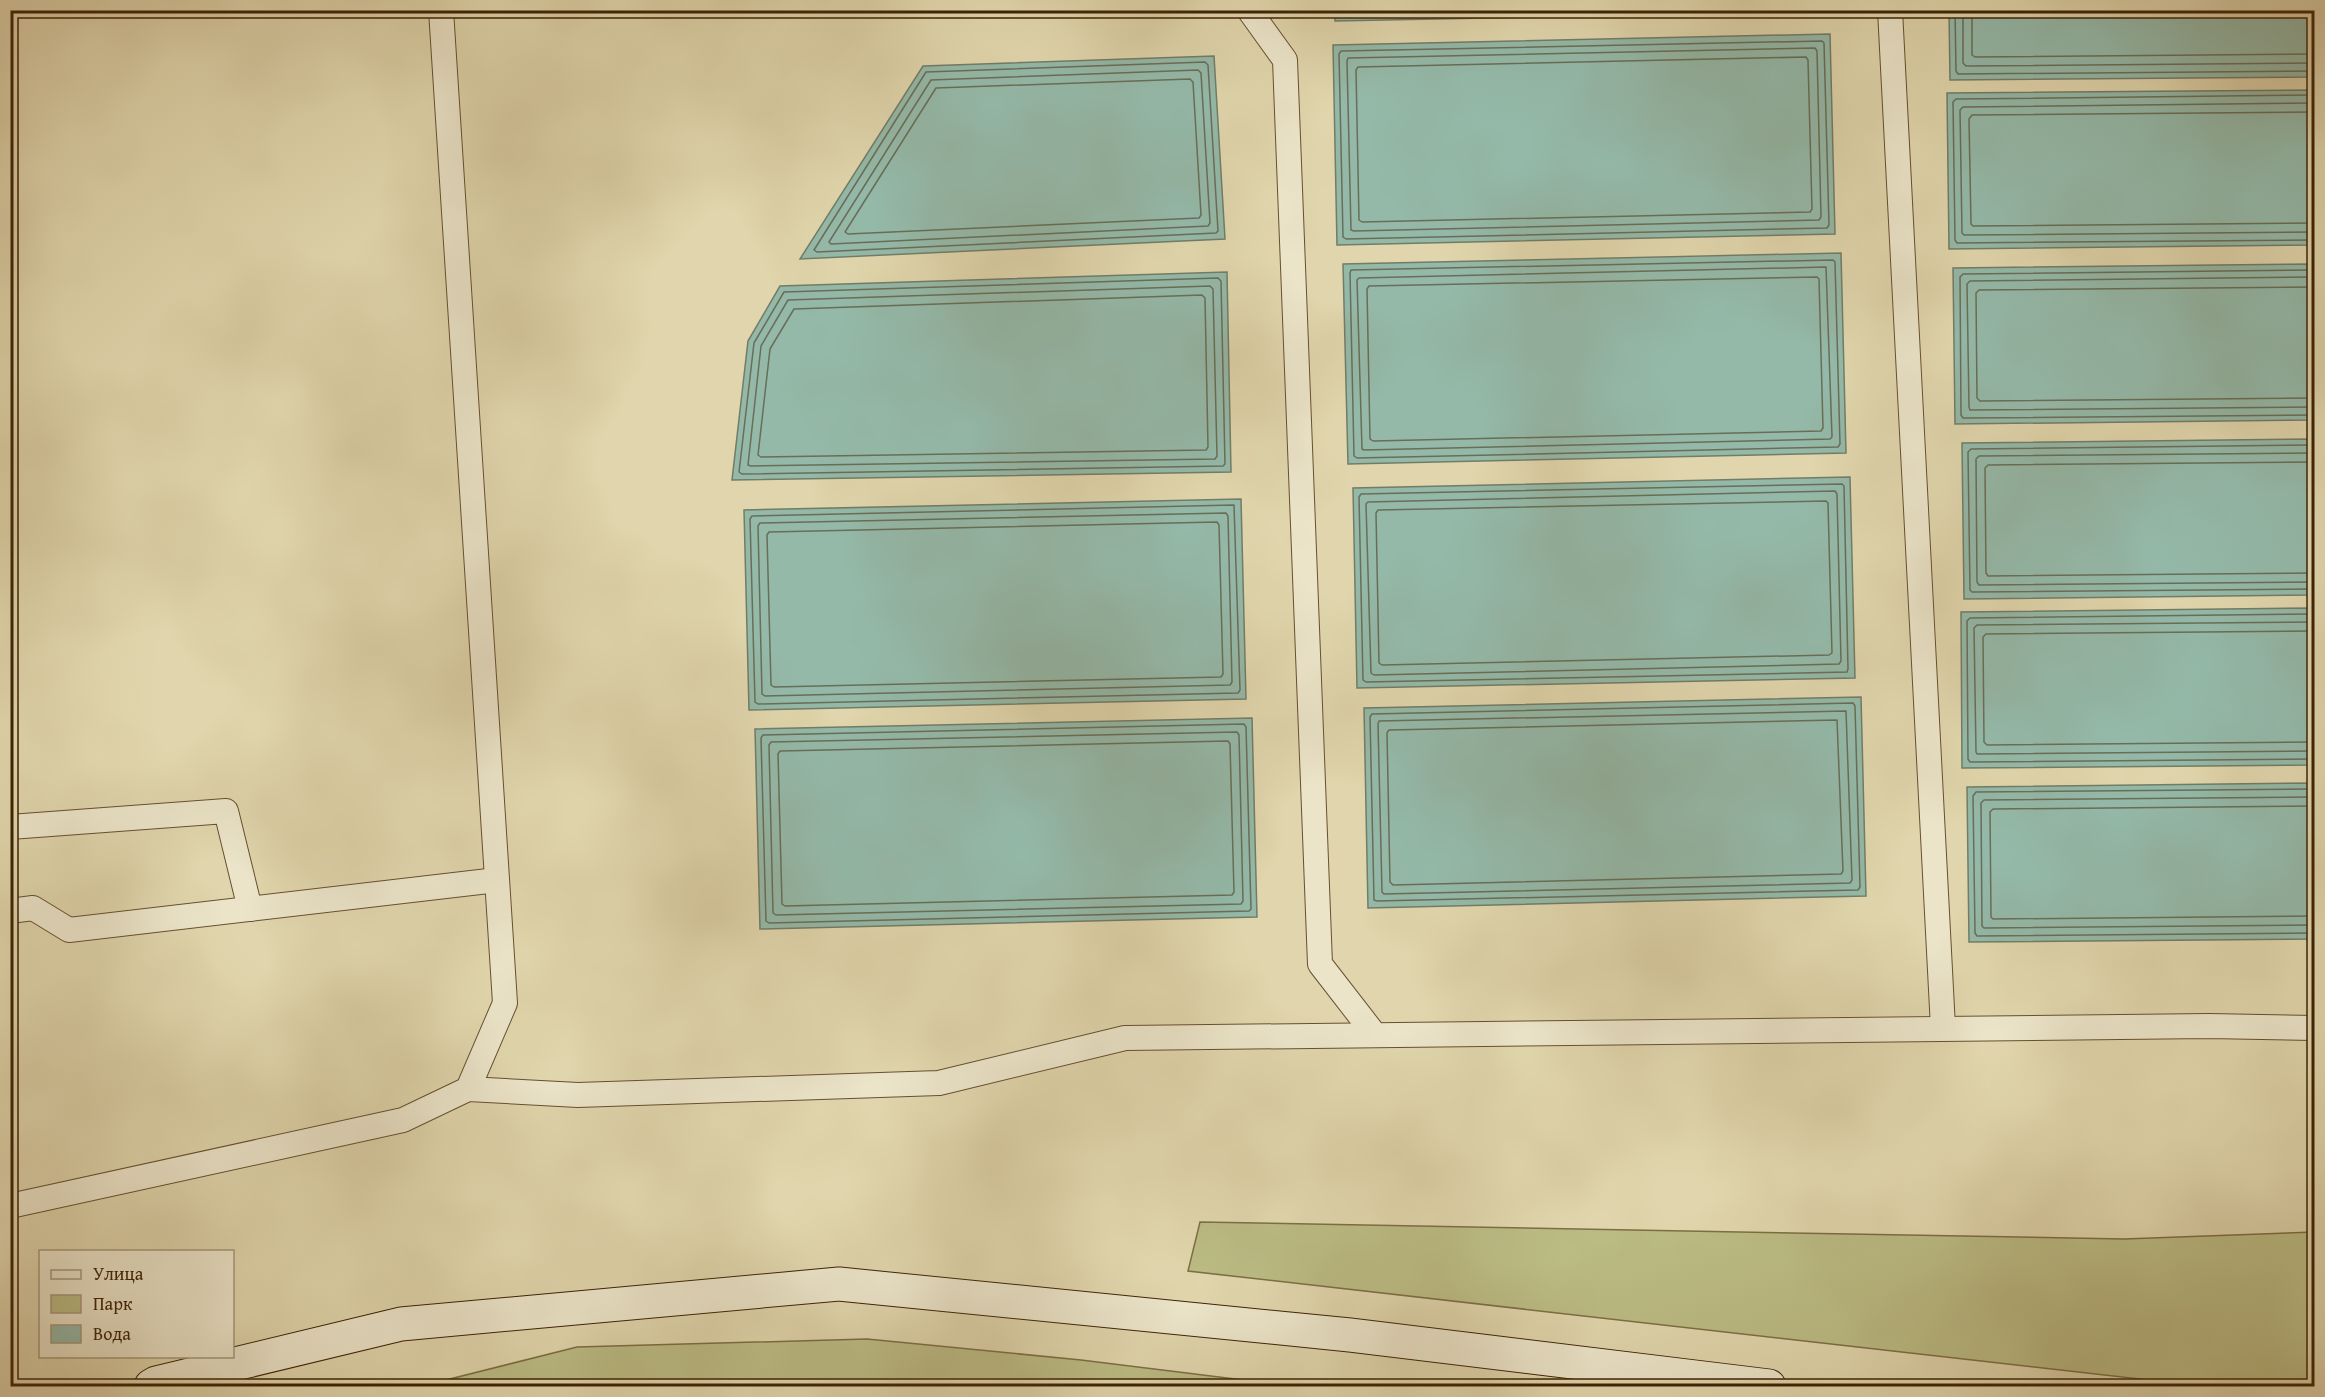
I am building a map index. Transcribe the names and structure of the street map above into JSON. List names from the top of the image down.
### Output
{
  "legend": ["Улица", "Парк", "Вода"]
}
